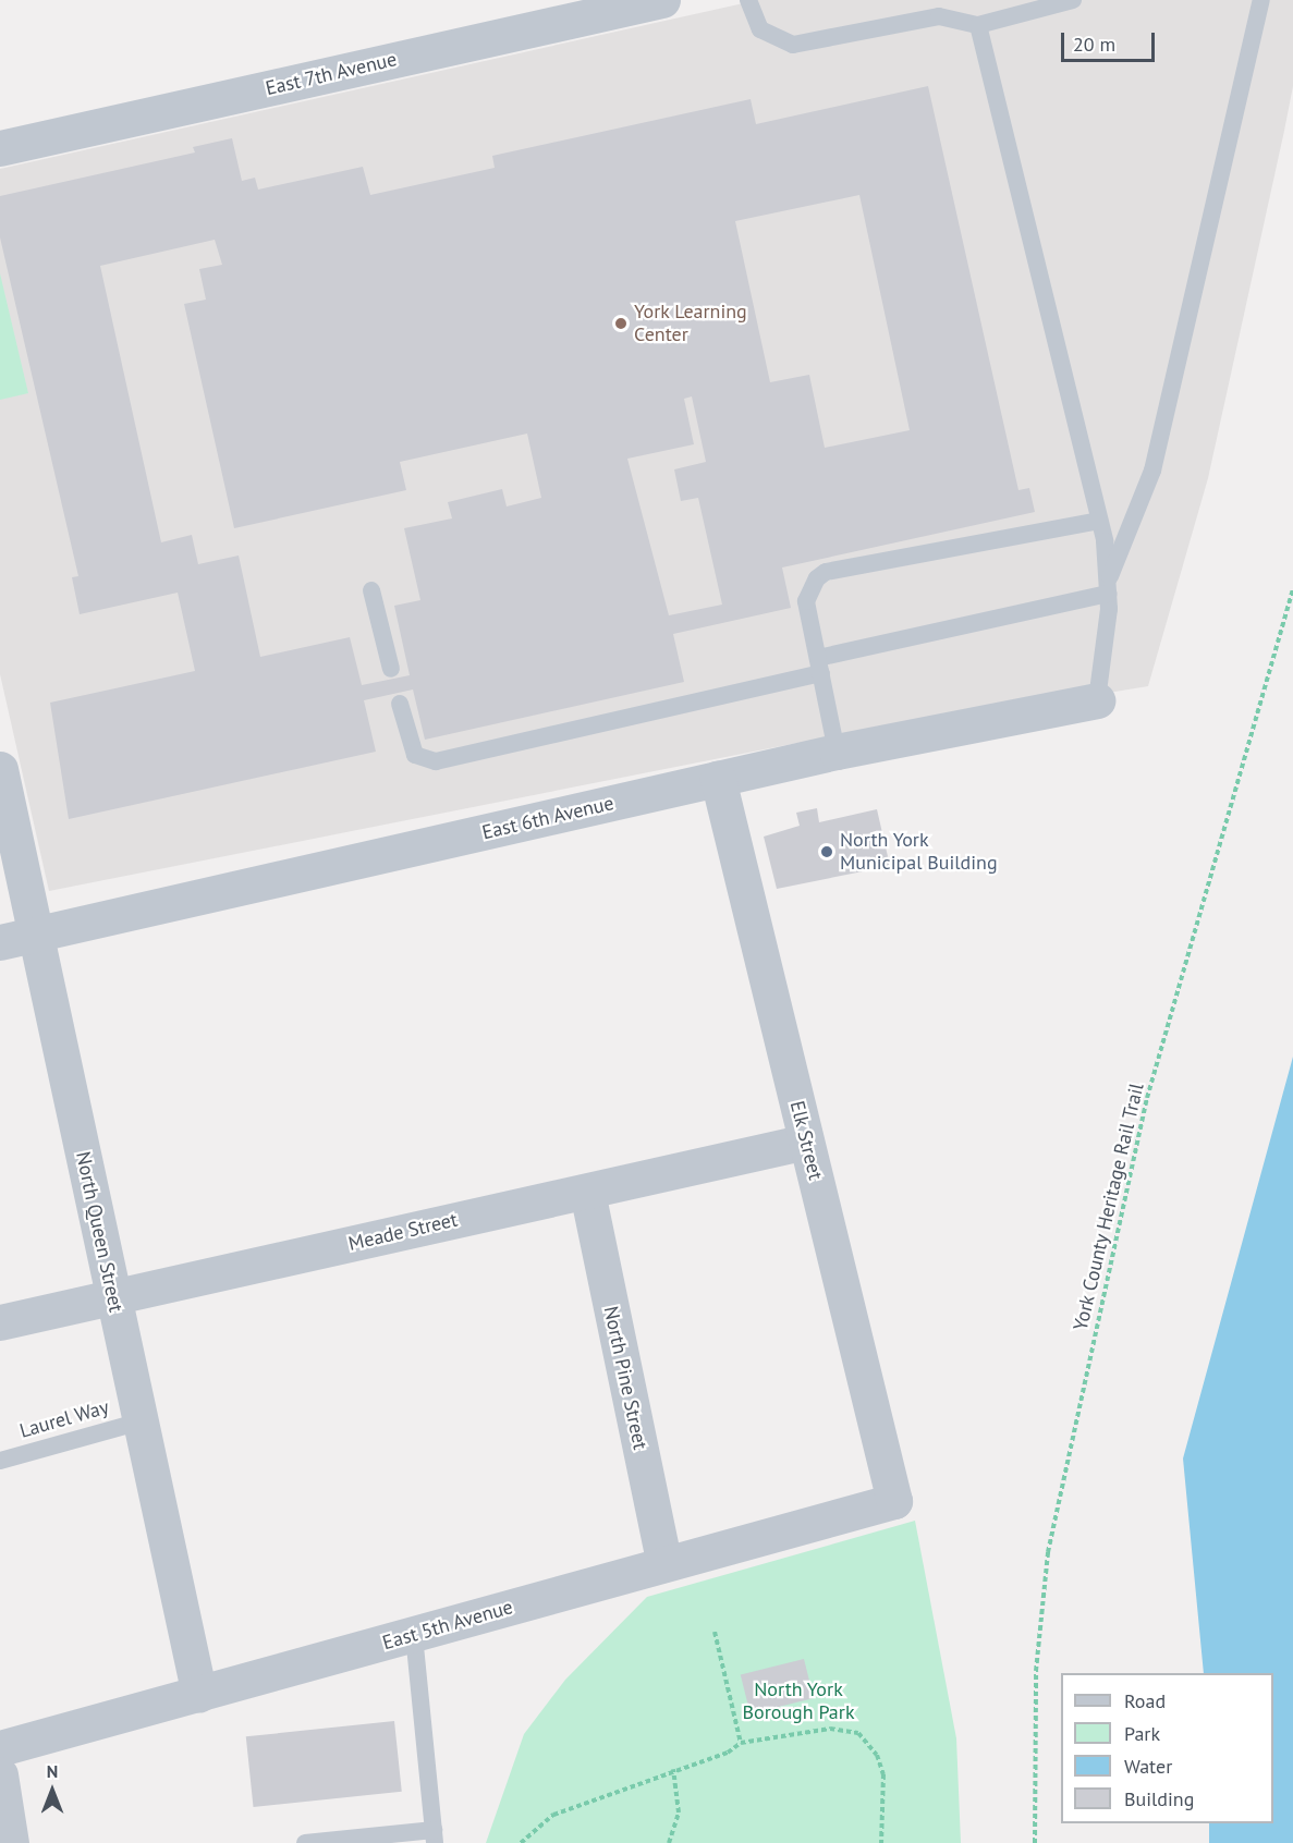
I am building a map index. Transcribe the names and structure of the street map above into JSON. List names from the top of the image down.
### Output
{
  "streets": {
    "street": [
      "East 7th Avenue",
      "East 6th Avenue",
      "Elk Street",
      "North Queen Street",
      "Meade Street",
      "North Pine Street",
      "East 5th Avenue"
    ],
    "lane": ["Laurel Way"],
    "path": ["York County Heritage Rail Trail"]
  },
  "crossings": [
    ["East 6th Avenue", "Elk Street"],
    ["East 6th Avenue", "North Queen Street"],
    ["Elk Street", "Meade Street"],
    ["Elk Street", "East 5th Avenue"],
    ["North Queen Street", "Meade Street"],
    ["North Queen Street", "Laurel Way"],
    ["North Queen Street", "East 5th Avenue"],
    ["Meade Street", "North Pine Street"],
    ["North Pine Street", "East 5th Avenue"]
  ],
  "parks": ["North York Borough Park"],
  "places": ["York Learning Center", "North York Municipal Building"],
  "legend": [
    "Road",
    "Park",
    "Water",
    "Building"
  ],
  "scale_bar": "20 m",
  "north": "top"
}
